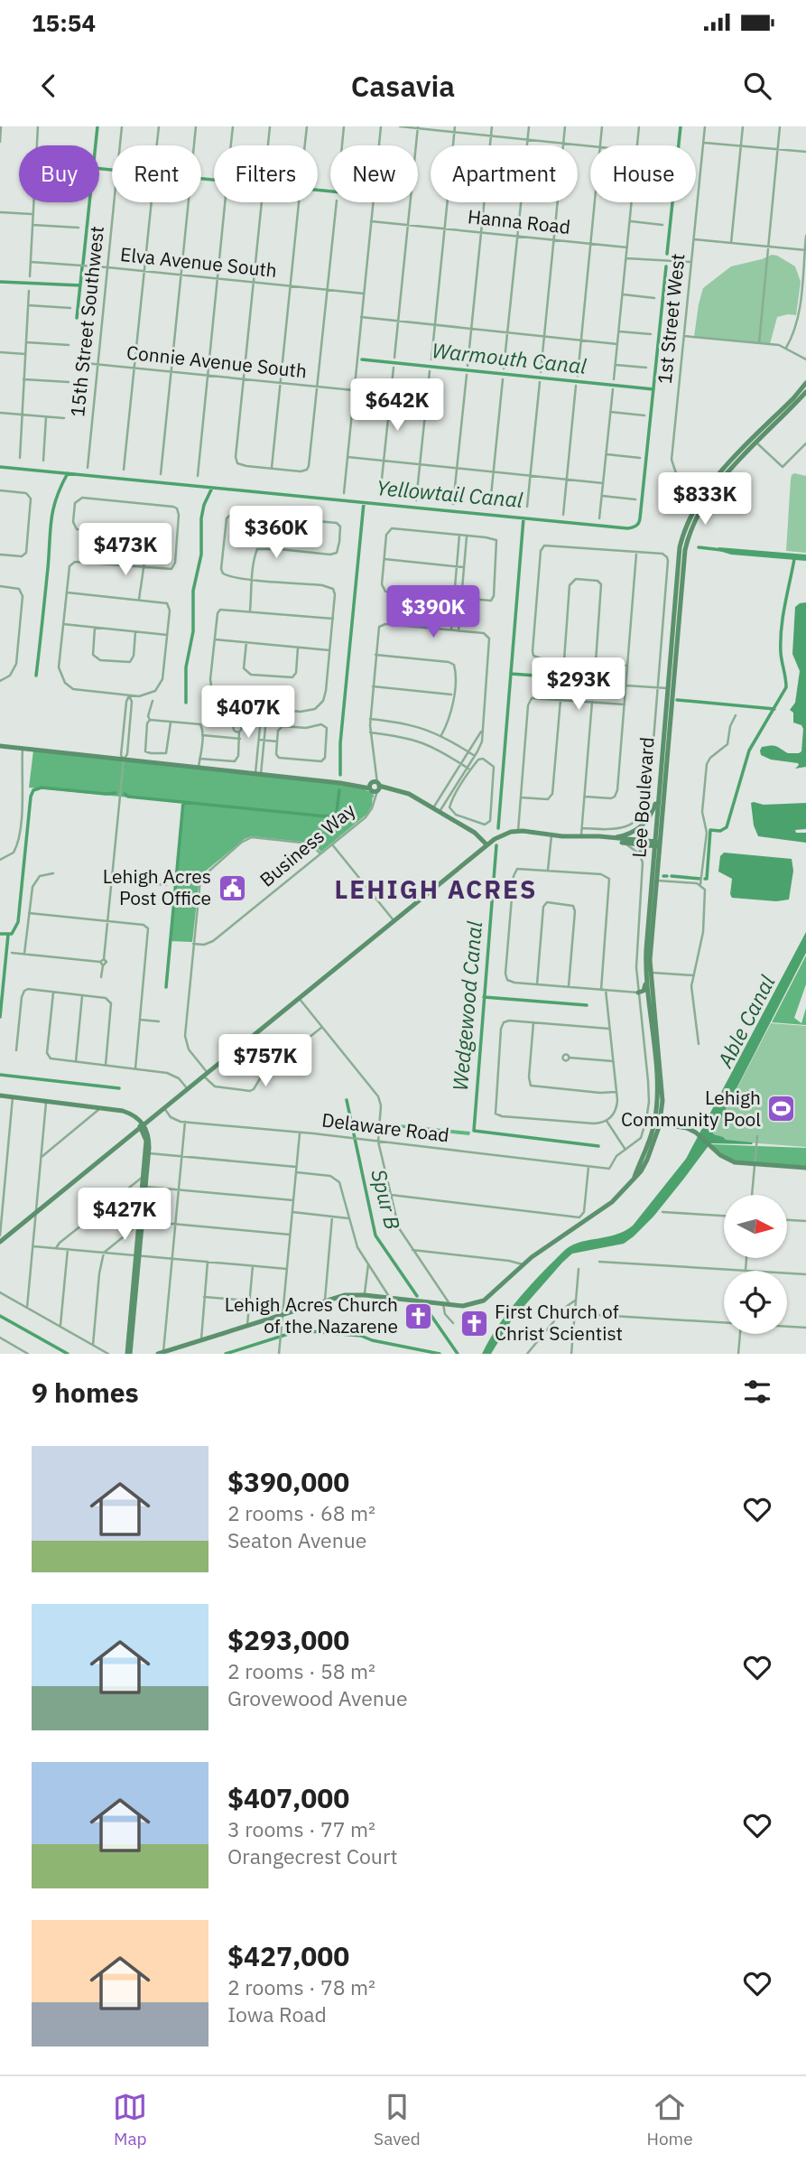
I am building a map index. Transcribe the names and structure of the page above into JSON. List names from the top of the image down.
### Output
{
  "streets": {
    "main road": ["Lee Boulevard"],
    "street": [
      "Hanna Road",
      "Elva Avenue South",
      "1st Street West",
      "15th Street Southwest",
      "Connie Avenue South",
      "Business Way",
      "Delaware Road"
    ]
  },
  "crossings": [
    ["Elva Avenue South", "15th Street Southwest"],
    ["1st Street West", "Lee Boulevard"],
    ["15th Street Southwest", "Connie Avenue South"]
  ],
  "districts": ["LEHIGH ACRES"],
  "water": [
    "Warmouth Canal",
    "Yellowtail Canal",
    "Wedgewood Canal",
    "Able Canal",
    "Spur B"
  ],
  "places": {
    "public building": ["Lehigh Acres Post Office"],
    "sports": ["Lehigh Community Pool"],
    "church": ["Lehigh Acres Church of the Nazarene", "First Church of Christ Scientist"]
  },
  "north": "right",
  "page": {
    "status": "15:54",
    "header": "Casavia",
    "chip": [
      "Buy",
      "Rent",
      "Filters",
      "New",
      "Apartment",
      "House"
    ],
    "price": [
      "$642K",
      "$833K",
      "$360K",
      "$473K",
      "$390K",
      "$293K",
      "$407K",
      "$757K",
      "$427K"
    ],
    "heading": "9 homes",
    "list": [
      {
        "name": "$390,000",
        "note": "2 rooms · 68 m² · Seaton Avenue"
      },
      {
        "name": "$293,000",
        "note": "2 rooms · 58 m² · Grovewood Avenue"
      },
      {
        "name": "$407,000",
        "note": "3 rooms · 77 m² · Orangecrest Court"
      },
      {
        "name": "$427,000",
        "note": "2 rooms · 78 m² · Iowa Road"
      }
    ],
    "tabs": ["Map", "Saved", "Home"]
  }
}
